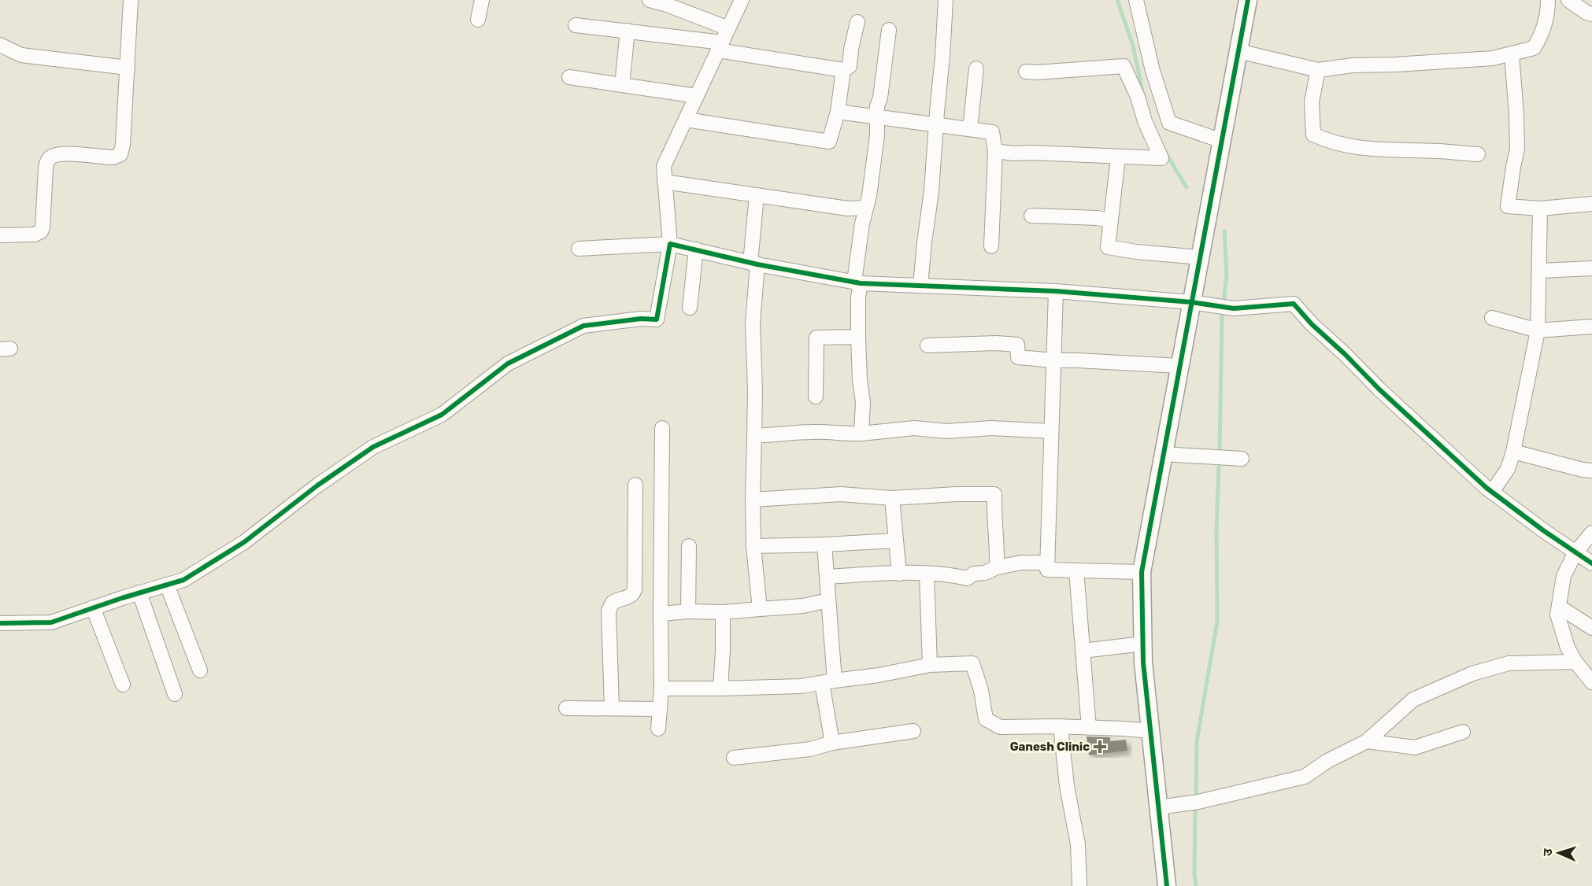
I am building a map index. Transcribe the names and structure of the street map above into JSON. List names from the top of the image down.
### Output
{
  "places": {
    "health": ["Ganesh Clinic"]
  },
  "north": "left"
}
